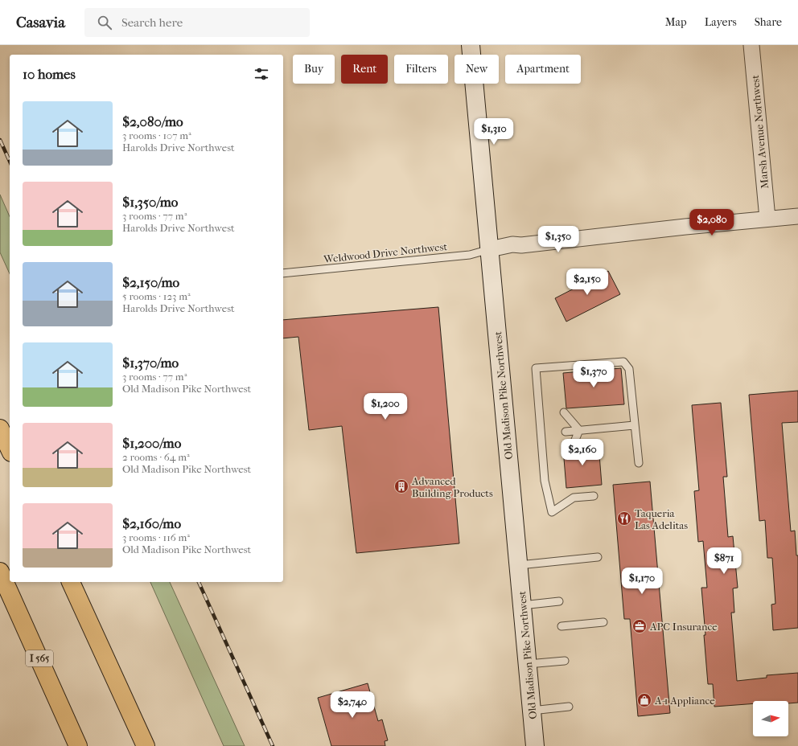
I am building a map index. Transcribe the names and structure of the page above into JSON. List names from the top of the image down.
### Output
{
  "streets": {
    "highway": ["I 565"],
    "main road": ["Old Madison Pike Northwest"],
    "street": ["Marsh Avenue Northwest"],
    "lane": ["Weldwood Drive Northwest"]
  },
  "crossings": [
    ["Weldwood Drive Northwest", "Old Madison Pike Northwest"]
  ],
  "places": {
    "building": ["Advanced Building Products"],
    "restaurant": ["Taqueria Las Adelitas"],
    "office": ["APC Insurance"],
    "shop": ["A-1 Appliance"]
  },
  "north": "right",
  "page": {
    "header": "Casavia",
    "search": "Search here",
    "nav": ["Map", "Layers", "Share"],
    "chip": [
      "Buy",
      "Rent",
      "Filters",
      "New",
      "Apartment"
    ],
    "heading": "10 homes",
    "list": [
      {
        "name": "$2,080/mo",
        "note": "3 rooms · 107 m² · Harolds Drive Northwest"
      },
      {
        "name": "$1,350/mo",
        "note": "3 rooms · 77 m² · Harolds Drive Northwest"
      },
      {
        "name": "$2,150/mo",
        "note": "5 rooms · 123 m² · Harolds Drive Northwest"
      },
      {
        "name": "$1,370/mo",
        "note": "3 rooms · 77 m² · Old Madison Pike Northwest"
      },
      {
        "name": "$1,200/mo",
        "note": "2 rooms · 64 m² · Old Madison Pike Northwest"
      },
      {
        "name": "$2,160/mo",
        "note": "3 rooms · 116 m² · Old Madison Pike Northwest"
      }
    ],
    "price": [
      "$1,310",
      "$2,080",
      "$1,350",
      "$2,150",
      "$1,370",
      "$1,200",
      "$2,160",
      "$871",
      "$1,170",
      "$2,740"
    ]
  }
}
